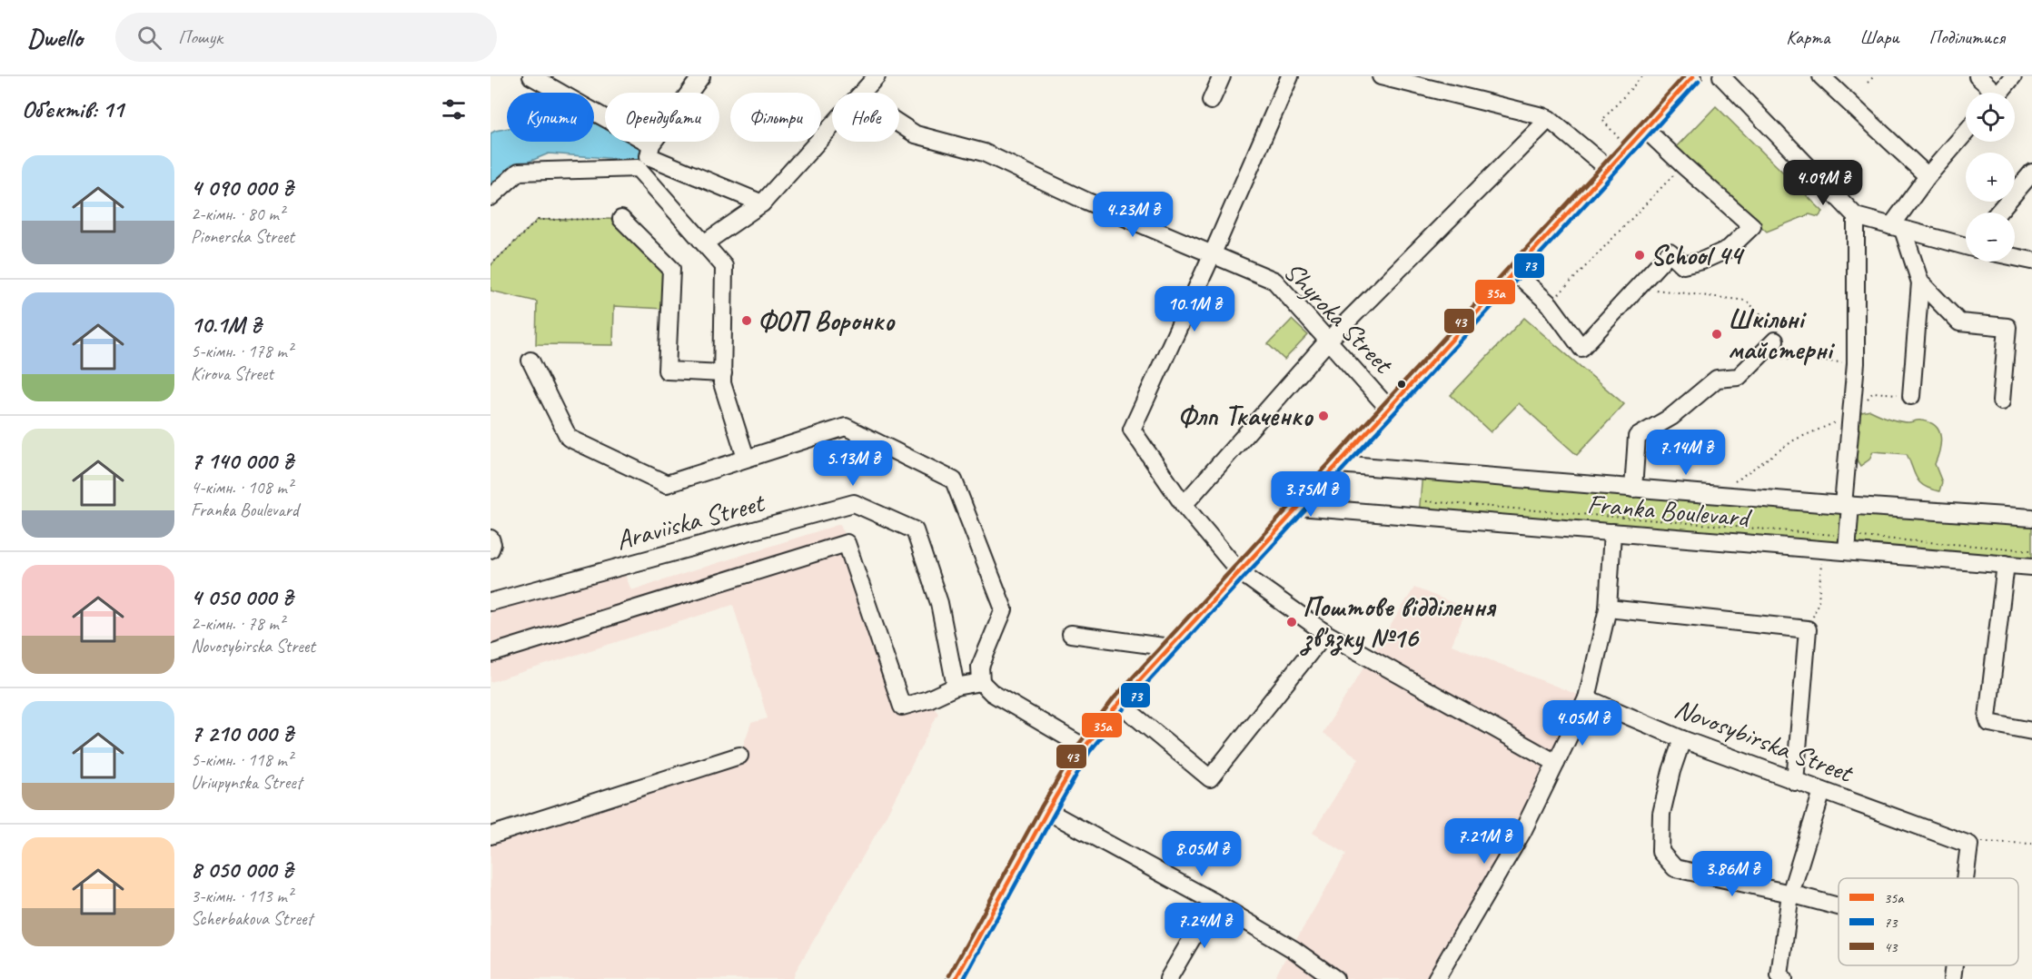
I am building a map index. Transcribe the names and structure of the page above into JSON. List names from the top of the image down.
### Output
{
  "streets": {
    "street": [
      "Shyroka Street",
      "Franka Boulevard",
      "Araviiska Street",
      "Novosybirska Street"
    ]
  },
  "places": [
    "School 44",
    "ФОП Воронко",
    "Шкільні майстерні",
    "Флп Ткаченко",
    "Поштове відділення зв'язку №16"
  ],
  "lines": ["transit line 35а", "transit line 43", "transit line 73"],
  "legend": ["35а", "73", "43"],
  "page": {
    "header": "Dwello",
    "search": "Пошук",
    "nav": ["Карта", "Шари", "Поділитися"],
    "heading": "Об’єктів: 11",
    "map_buttons": ["+", "−"],
    "chip": [
      "Купити",
      "Орендувати",
      "Фільтри",
      "Нове"
    ],
    "list": [
      {
        "name": "4 090 000 ₴",
        "note": "2-кімн. · 80 m² · Pionerska Street"
      },
      {
        "name": "10.1M ₴",
        "note": "5-кімн. · 178 m² · Kirova Street"
      },
      {
        "name": "7 140 000 ₴",
        "note": "4-кімн. · 108 m² · Franka Boulevard"
      },
      {
        "name": "4 050 000 ₴",
        "note": "2-кімн. · 78 m² · Novosybirska Street"
      },
      {
        "name": "7 210 000 ₴",
        "note": "5-кімн. · 118 m² · Uriupynska Street"
      },
      {
        "name": "8 050 000 ₴",
        "note": "3-кімн. · 113 m² · Scherbakova Street"
      }
    ],
    "price": [
      "4.09M ₴",
      "4.23M ₴",
      "10.1M ₴",
      "7.14M ₴",
      "5.13M ₴",
      "3.75M ₴",
      "4.05M ₴",
      "7.21M ₴",
      "8.05M ₴",
      "3.86M ₴",
      "7.24M ₴"
    ]
  }
}
